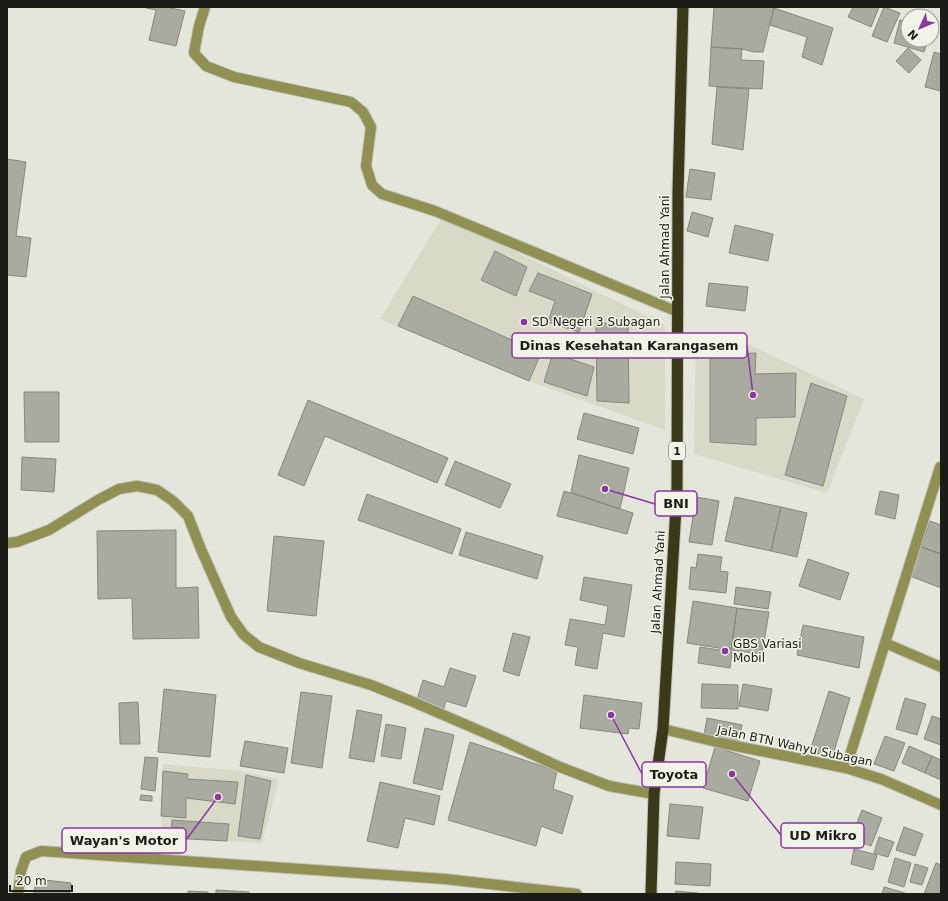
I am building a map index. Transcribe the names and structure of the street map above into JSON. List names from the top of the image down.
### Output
{
  "streets": {
    "highway": ["Jalan Ahmad Yani", "1"],
    "street": ["Jalan BTN Wahyu Subagan"]
  },
  "crossings": [
    ["Jalan Ahmad Yani", "Jalan BTN Wahyu Subagan"]
  ],
  "places": [
    "SD Negeri 3 Subagan",
    "Dinas Kesehatan Karangasem",
    "BNI",
    "GBS Variasi Mobil",
    "Toyota",
    "UD Mikro",
    "Wayan's Motor"
  ],
  "scale_bar": "20 m",
  "north": "bottom left"
}
